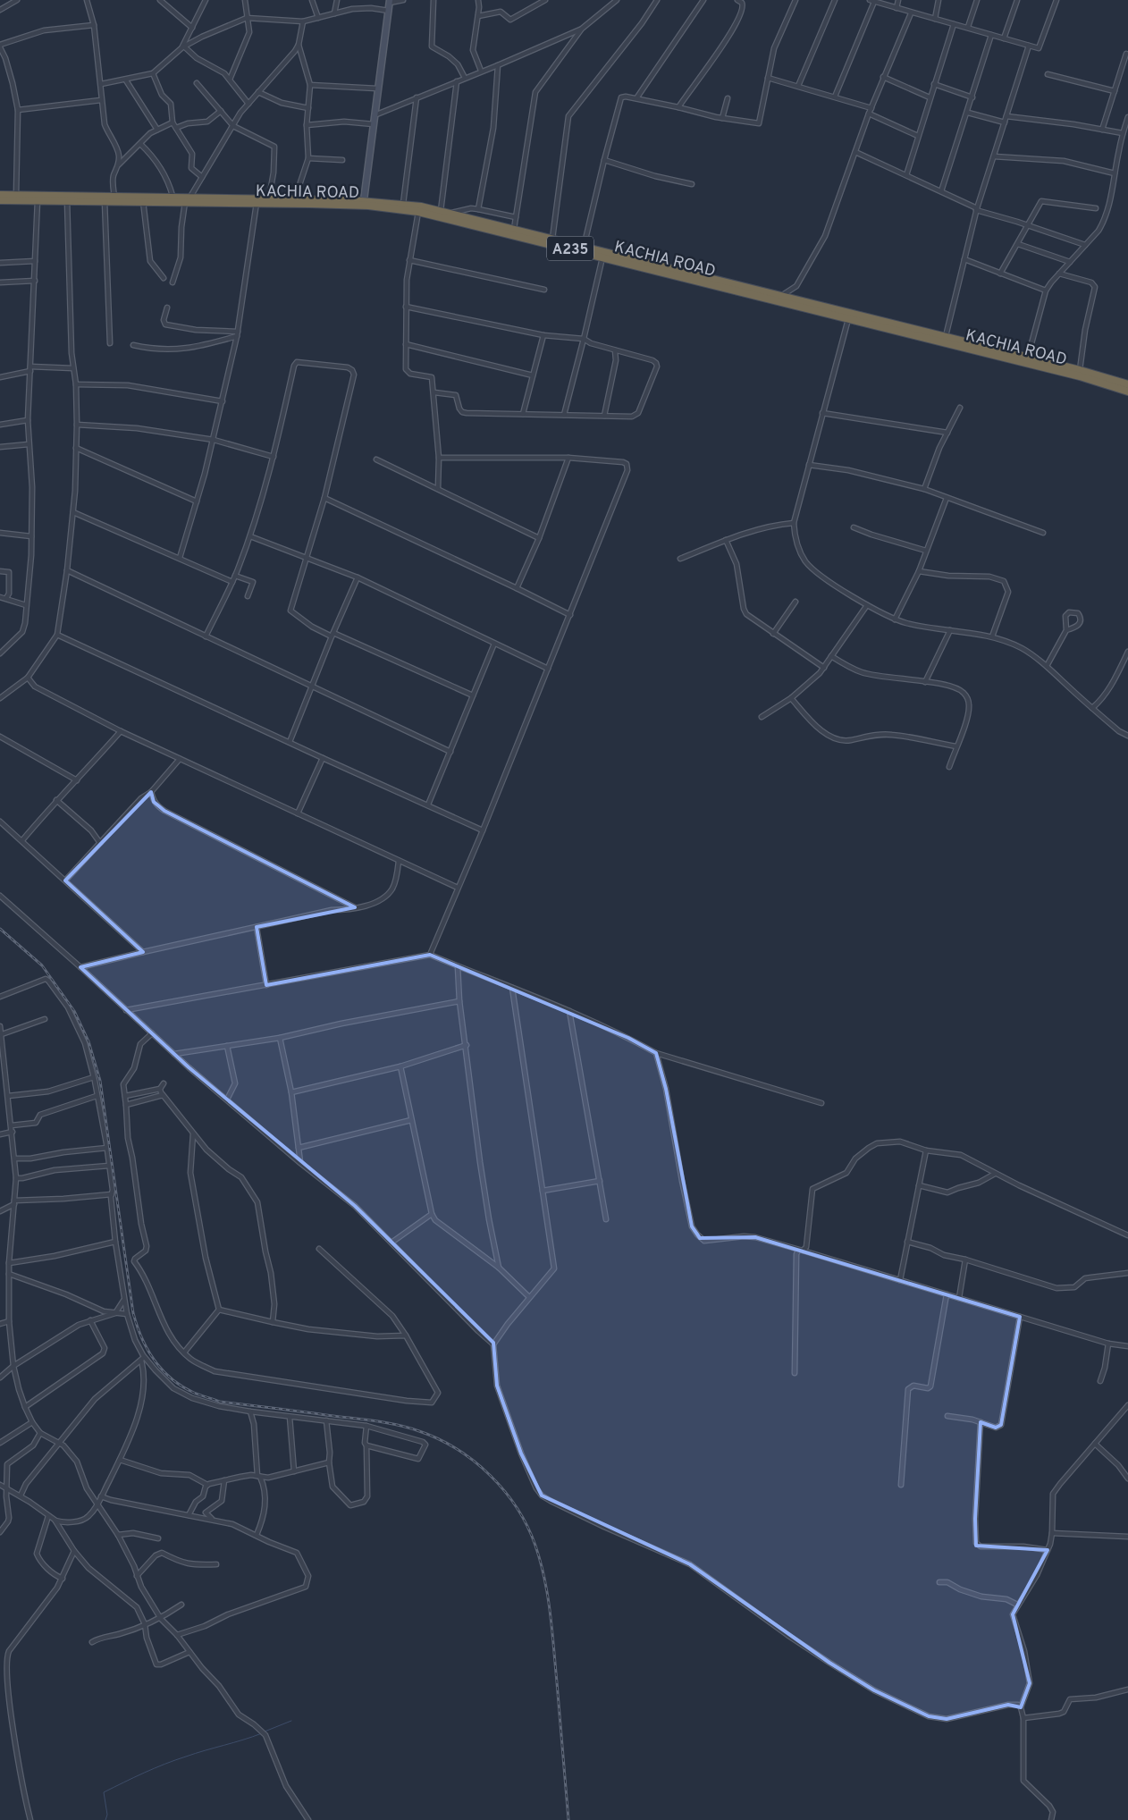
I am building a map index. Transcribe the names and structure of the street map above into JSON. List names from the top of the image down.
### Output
{
  "streets": {
    "highway": ["KACHIA ROAD", "A235"]
  }
}
